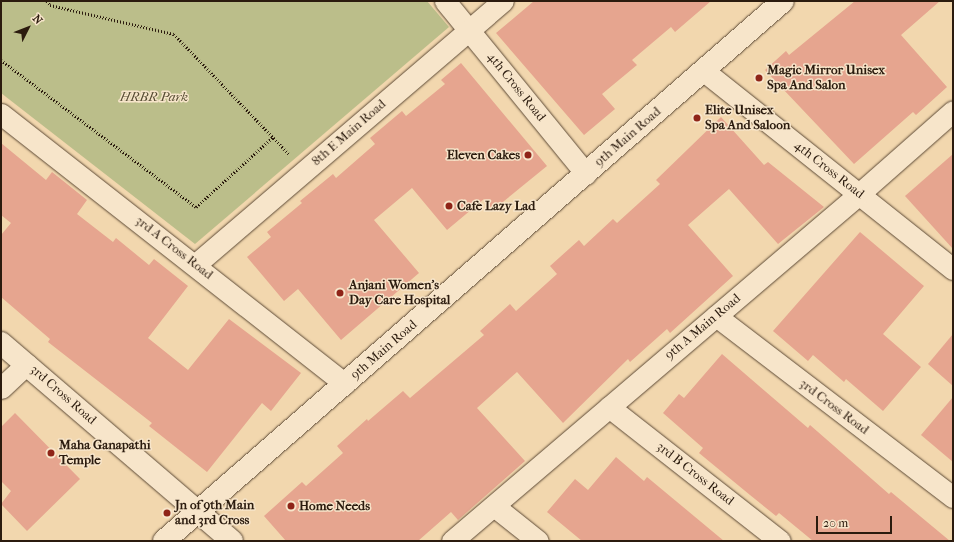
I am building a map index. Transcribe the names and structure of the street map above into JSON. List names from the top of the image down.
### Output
{
  "streets": {
    "street": [
      "4th Cross Road",
      "8th E Main Road",
      "9th Main Road",
      "3rd A Cross Road",
      "9th A Main Road",
      "3rd Cross Road",
      "3rd B Cross Road"
    ]
  },
  "crossings": [
    ["4th Cross Road", "8th E Main Road"],
    ["4th Cross Road", "9th Main Road"],
    ["4th Cross Road", "9th A Main Road"],
    ["8th E Main Road", "3rd A Cross Road"],
    ["9th Main Road", "3rd A Cross Road"],
    ["9th Main Road", "3rd Cross Road"],
    ["9th A Main Road", "3rd Cross Road"],
    ["9th A Main Road", "3rd B Cross Road"]
  ],
  "parks": ["HRBR Park"],
  "places": [
    "Magic Mirror Unisex Spa And Salon",
    "Elite Unisex Spa And Saloon",
    "Eleven Cakes",
    "Cafe Lazy Lad",
    "Anjani Women's Day Care Hospital",
    "Maha Ganapathi Temple",
    "Home Needs",
    "Jn of 9th Main and 3rd Cross"
  ],
  "scale_bar": "20 m",
  "north": "top right"
}
